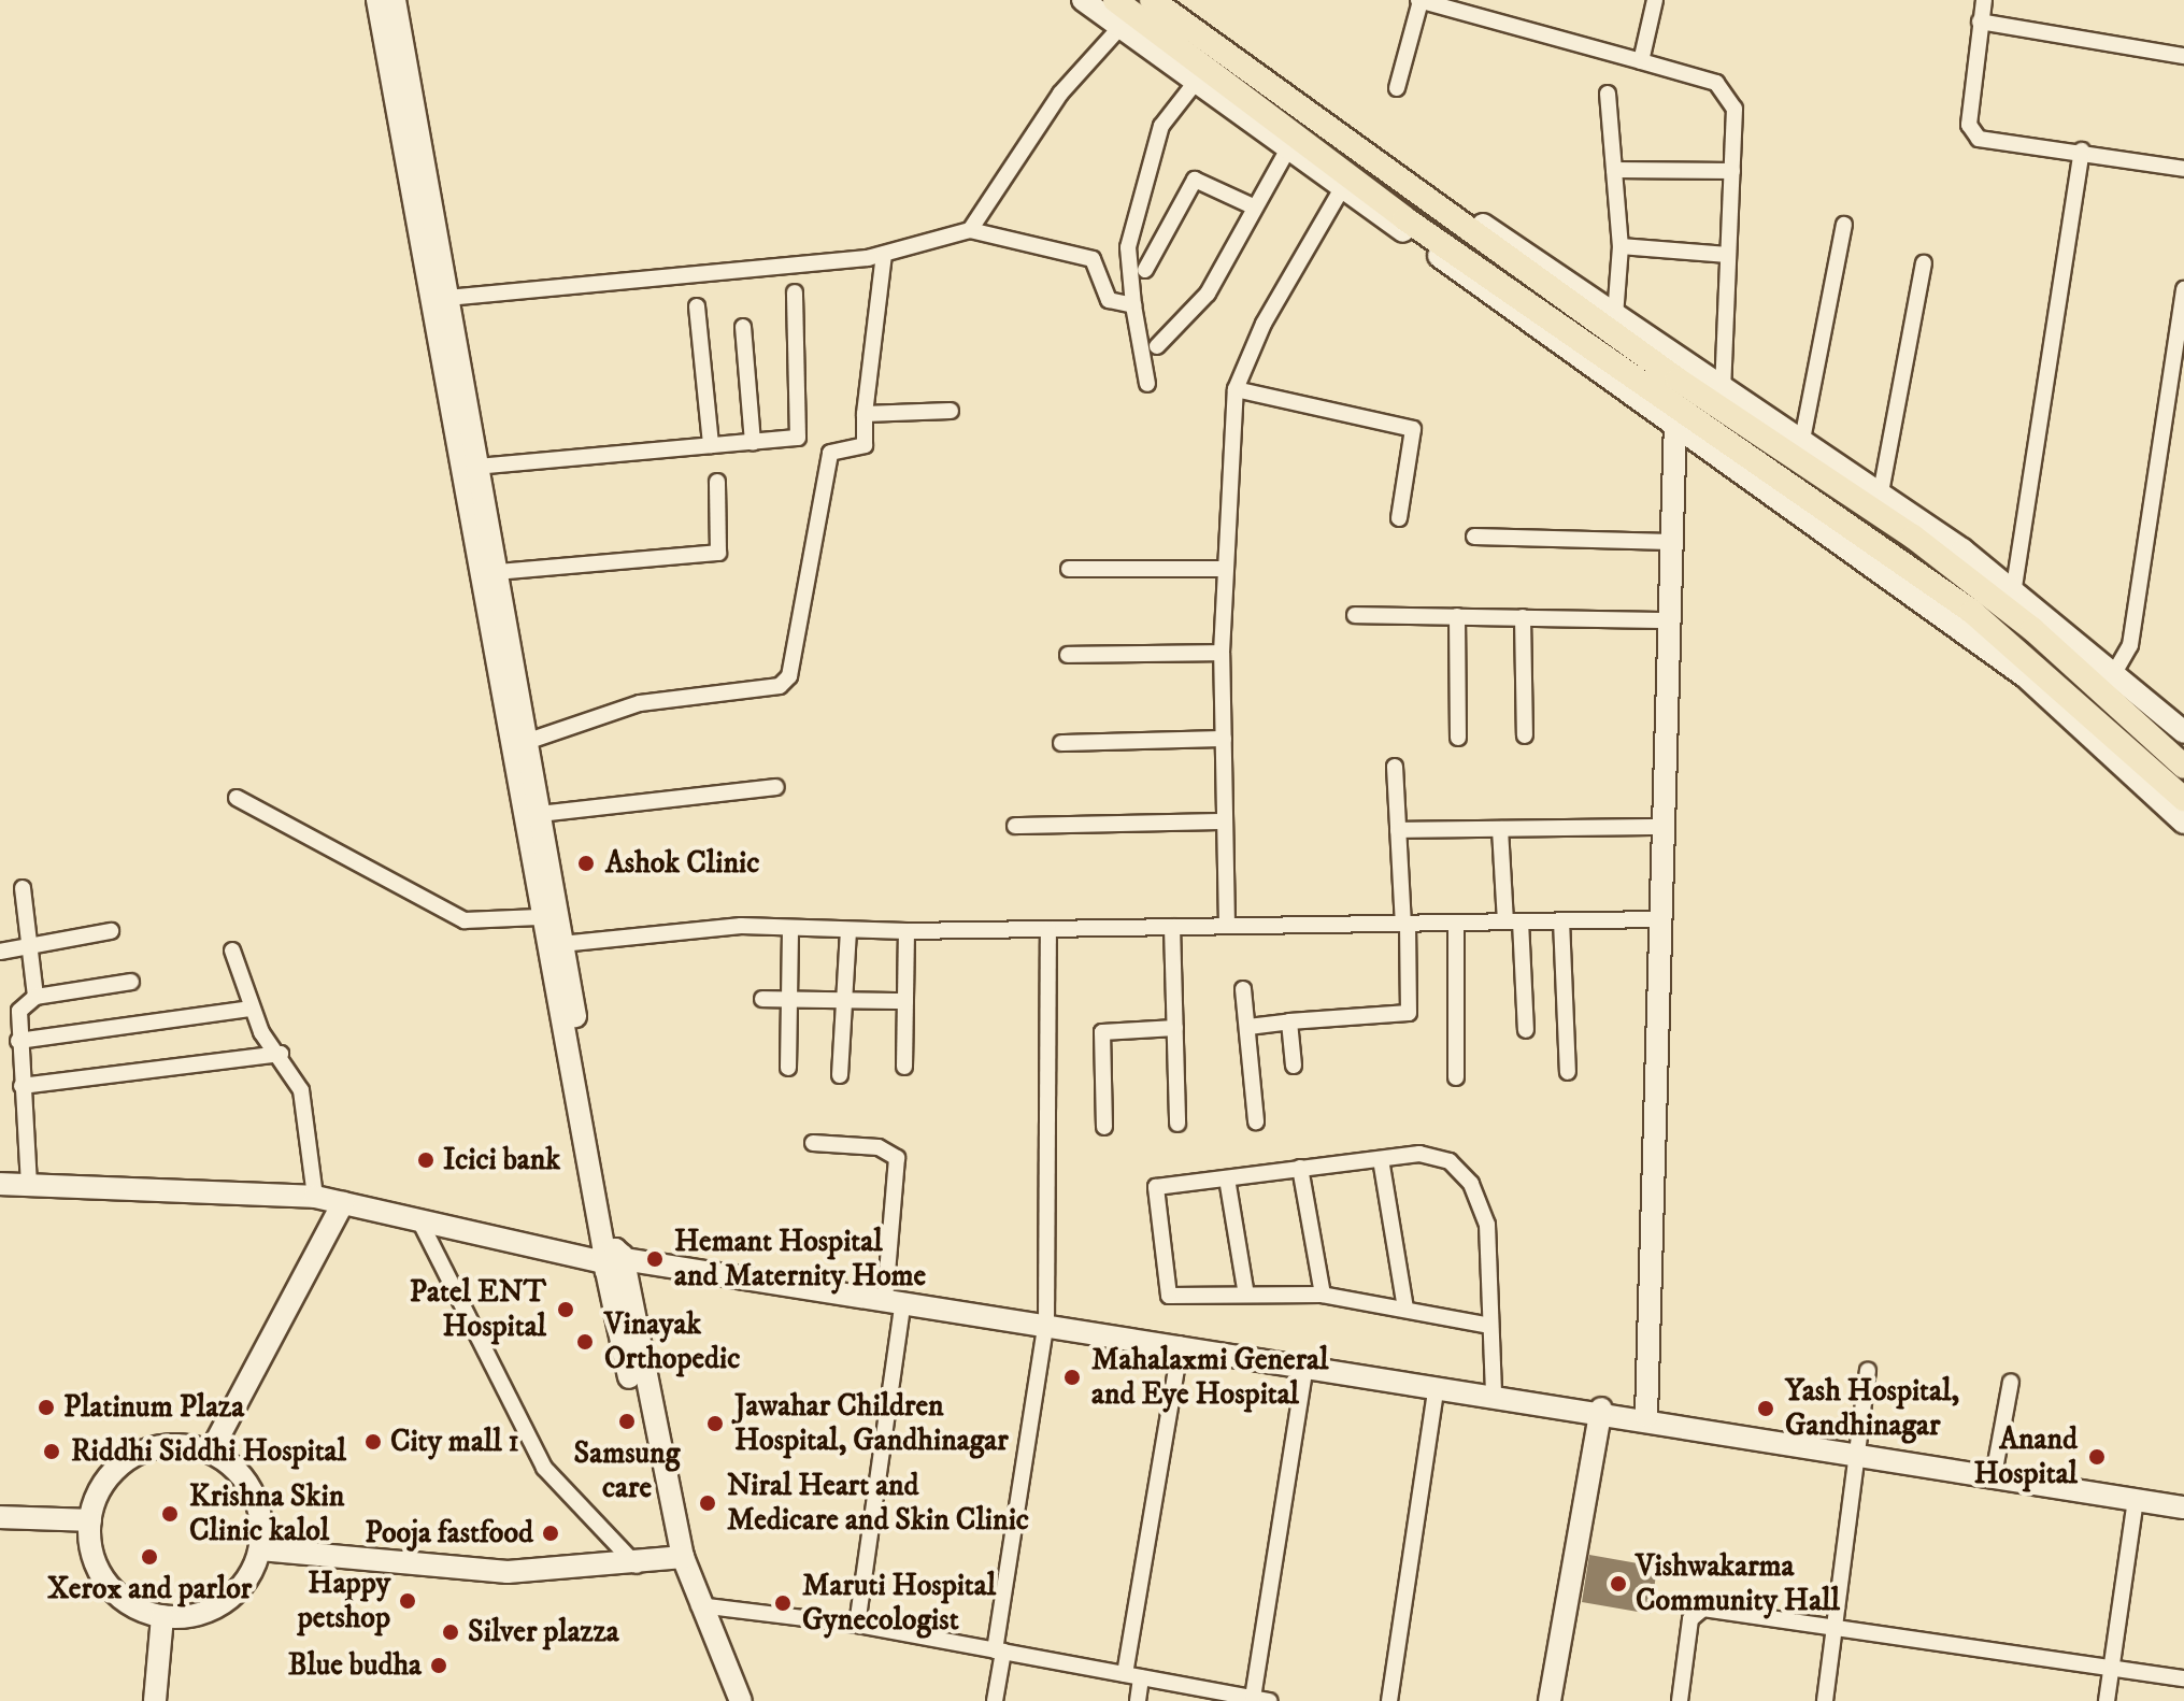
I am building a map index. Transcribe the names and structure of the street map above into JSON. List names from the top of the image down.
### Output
{
  "places": [
    "Ashok Clinic",
    "Icici bank",
    "Hemant Hospital and Maternity Home",
    "Patel ENT Hospital",
    "Vinayak Orthopedic",
    "Mahalaxmi General and Eye Hospital",
    "Platinum Plaza",
    "Yash Hospital, Gandhinagar",
    "Samsung care",
    "Jawahar Children Hospital, Gandhinagar",
    "City mall 1",
    "Riddhi Siddhi Hospital",
    "Anand Hospital",
    "Niral Heart and Medicare and Skin Clinic",
    "Krishna Skin Clinic kalol",
    "Pooja fastfood",
    "Xerox and parlor",
    "Vishwakarma Community Hall",
    "Happy petshop",
    "Maruti Hospital Gynecologist",
    "Silver plazza",
    "Blue budha"
  ]
}
